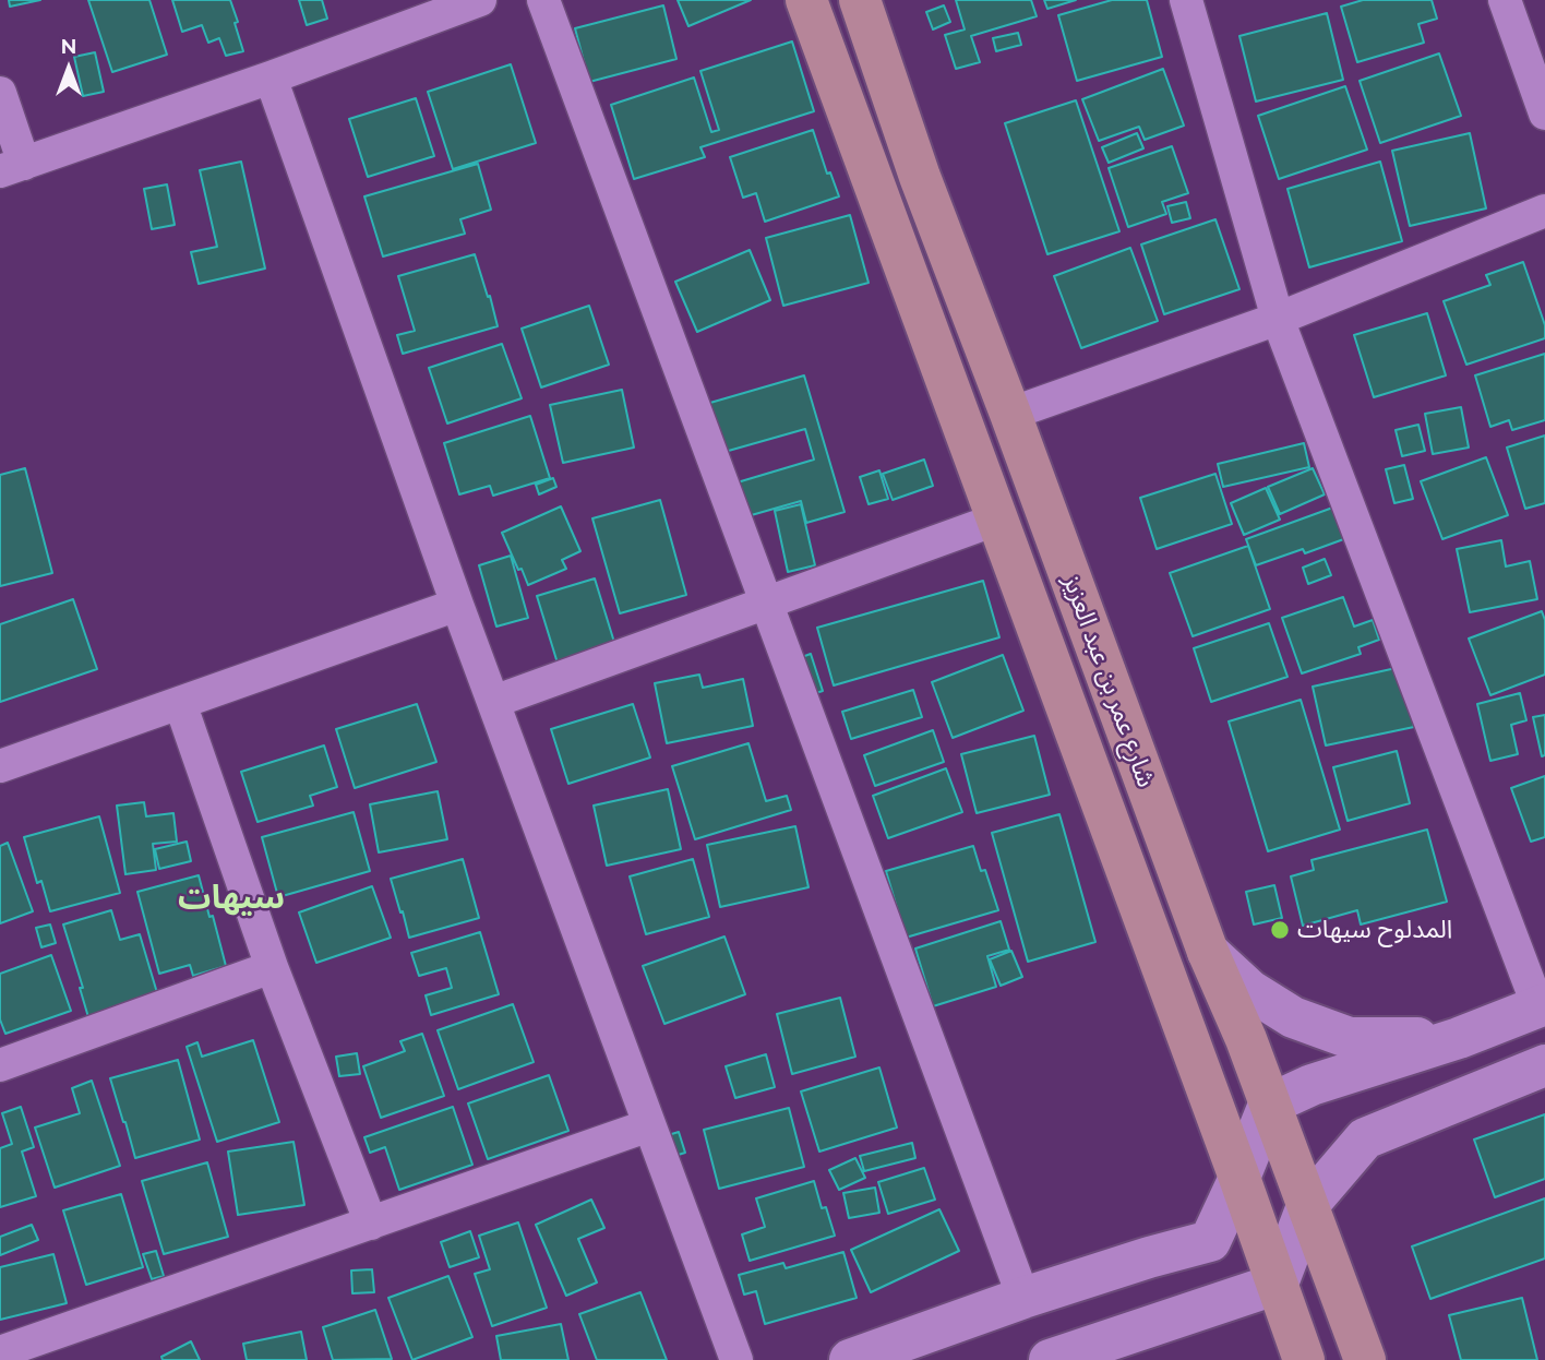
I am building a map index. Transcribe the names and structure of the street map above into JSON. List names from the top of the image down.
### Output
{
  "streets": {
    "main road": ["شارع عمر بن عبد العزيز"]
  },
  "districts": ["سيهات"],
  "places": ["المدلوح سيهات"],
  "north": "top"
}
